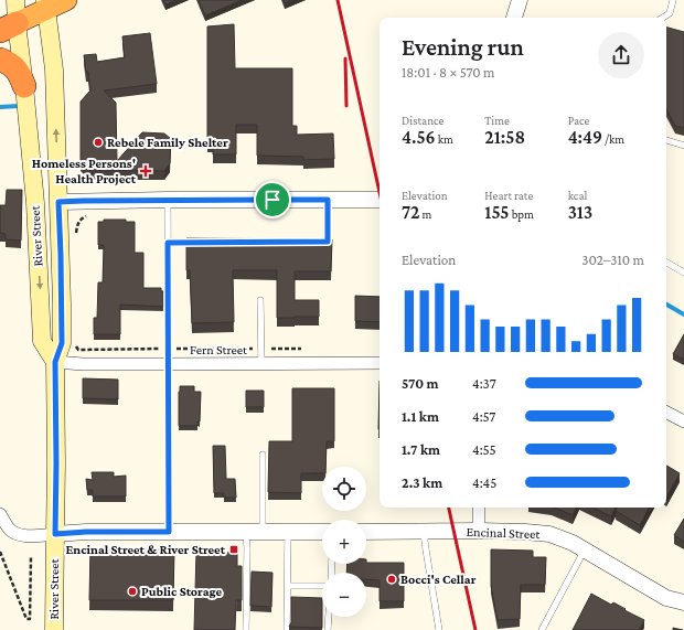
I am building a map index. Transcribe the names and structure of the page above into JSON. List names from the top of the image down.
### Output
{
  "streets": {
    "main road": ["River Street"],
    "street": ["Fern Street", "Encinal Street"]
  },
  "crossings": [
    ["River Street", "Fern Street"]
  ],
  "places": {
    "other": ["Rebele Family Shelter", "Bocci's Cellar", "Public Storage"],
    "health": ["Homeless Persons' Health Project"],
    "transit": ["Encinal Street & River Street"]
  },
  "page": {
    "heading": ["Evening run", "18:01 · 8 × 570 m"],
    "stats": [
      ["Distance", "4.56 km"],
      ["Time", "21:58"],
      ["Pace", "4:49 /km"],
      ["Elevation", "72 m"],
      ["Heart rate", "155 bpm"],
      ["kcal", "313"]
    ],
    "chart": ["Elevation", "302–310 m"],
    "list": [
      {
        "name": "570 m",
        "note": "4:37"
      },
      {
        "name": "1.1 km",
        "note": "4:57"
      },
      {
        "name": "1.7 km",
        "note": "4:55"
      },
      {
        "name": "2.3 km",
        "note": "4:45"
      }
    ],
    "map_buttons": ["+", "−"]
  }
}
